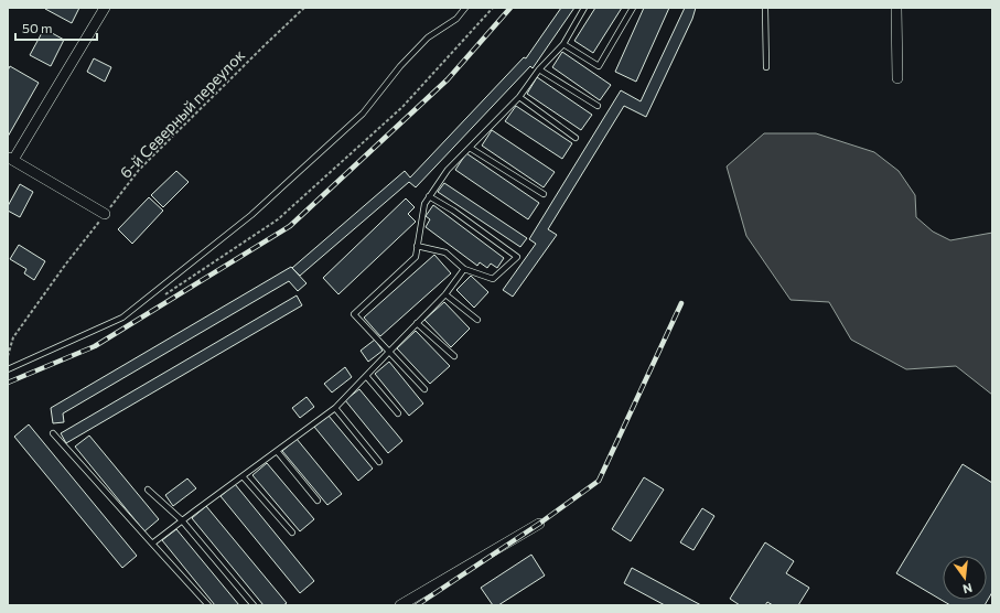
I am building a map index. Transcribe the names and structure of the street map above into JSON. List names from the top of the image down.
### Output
{
  "streets": {
    "path": ["6-й Северный переулок"]
  },
  "scale_bar": "50 m",
  "north": "bottom"
}
